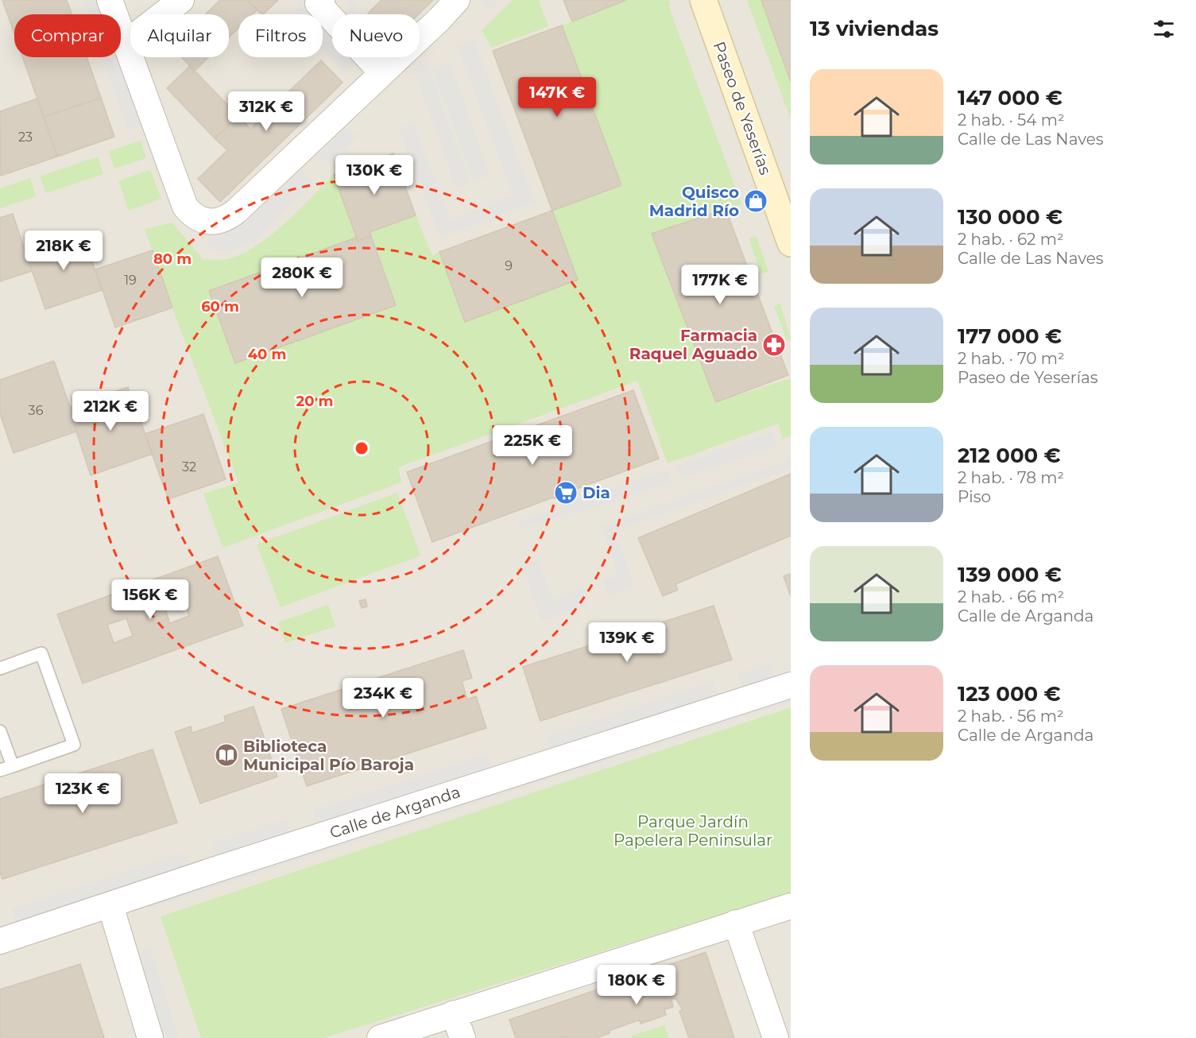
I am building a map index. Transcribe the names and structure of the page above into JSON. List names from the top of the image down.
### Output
{
  "streets": {
    "street": ["Paseo de Yeserías", "Calle de Arganda"]
  },
  "parks": ["Parque Jardín Papelera Peninsular"],
  "places": {
    "shop": ["Quisco Madrid Río"],
    "pharmacy": ["Farmacia Raquel Aguado"],
    "supermarket": ["Dia"],
    "library": ["Biblioteca Municipal Pío Baroja"]
  },
  "house_numbers": [
    "23",
    "9",
    "19",
    "36",
    "32"
  ],
  "page": {
    "heading": "13 viviendas",
    "chip": [
      "Comprar",
      "Alquilar",
      "Filtros",
      "Nuevo"
    ],
    "list": [
      {
        "name": "147 000 €",
        "note": "2 hab. · 54 m² · Calle de Las Naves"
      },
      {
        "name": "130 000 €",
        "note": "2 hab. · 62 m² · Calle de Las Naves"
      },
      {
        "name": "177 000 €",
        "note": "2 hab. · 70 m² · Paseo de Yeserías"
      },
      {
        "name": "212 000 €",
        "note": "2 hab. · 78 m² · Piso"
      },
      {
        "name": "139 000 €",
        "note": "2 hab. · 66 m² · Calle de Arganda"
      },
      {
        "name": "123 000 €",
        "note": "2 hab. · 56 m² · Calle de Arganda"
      }
    ],
    "price": [
      "147K €",
      "312K €",
      "130K €",
      "218K €",
      "280K €",
      "177K €",
      "212K €",
      "225K €",
      "156K €",
      "139K €",
      "234K €",
      "123K €",
      "180K €"
    ]
  },
  "rings": [
    "80 m",
    "60 m",
    "40 m",
    "20 m"
  ]
}
